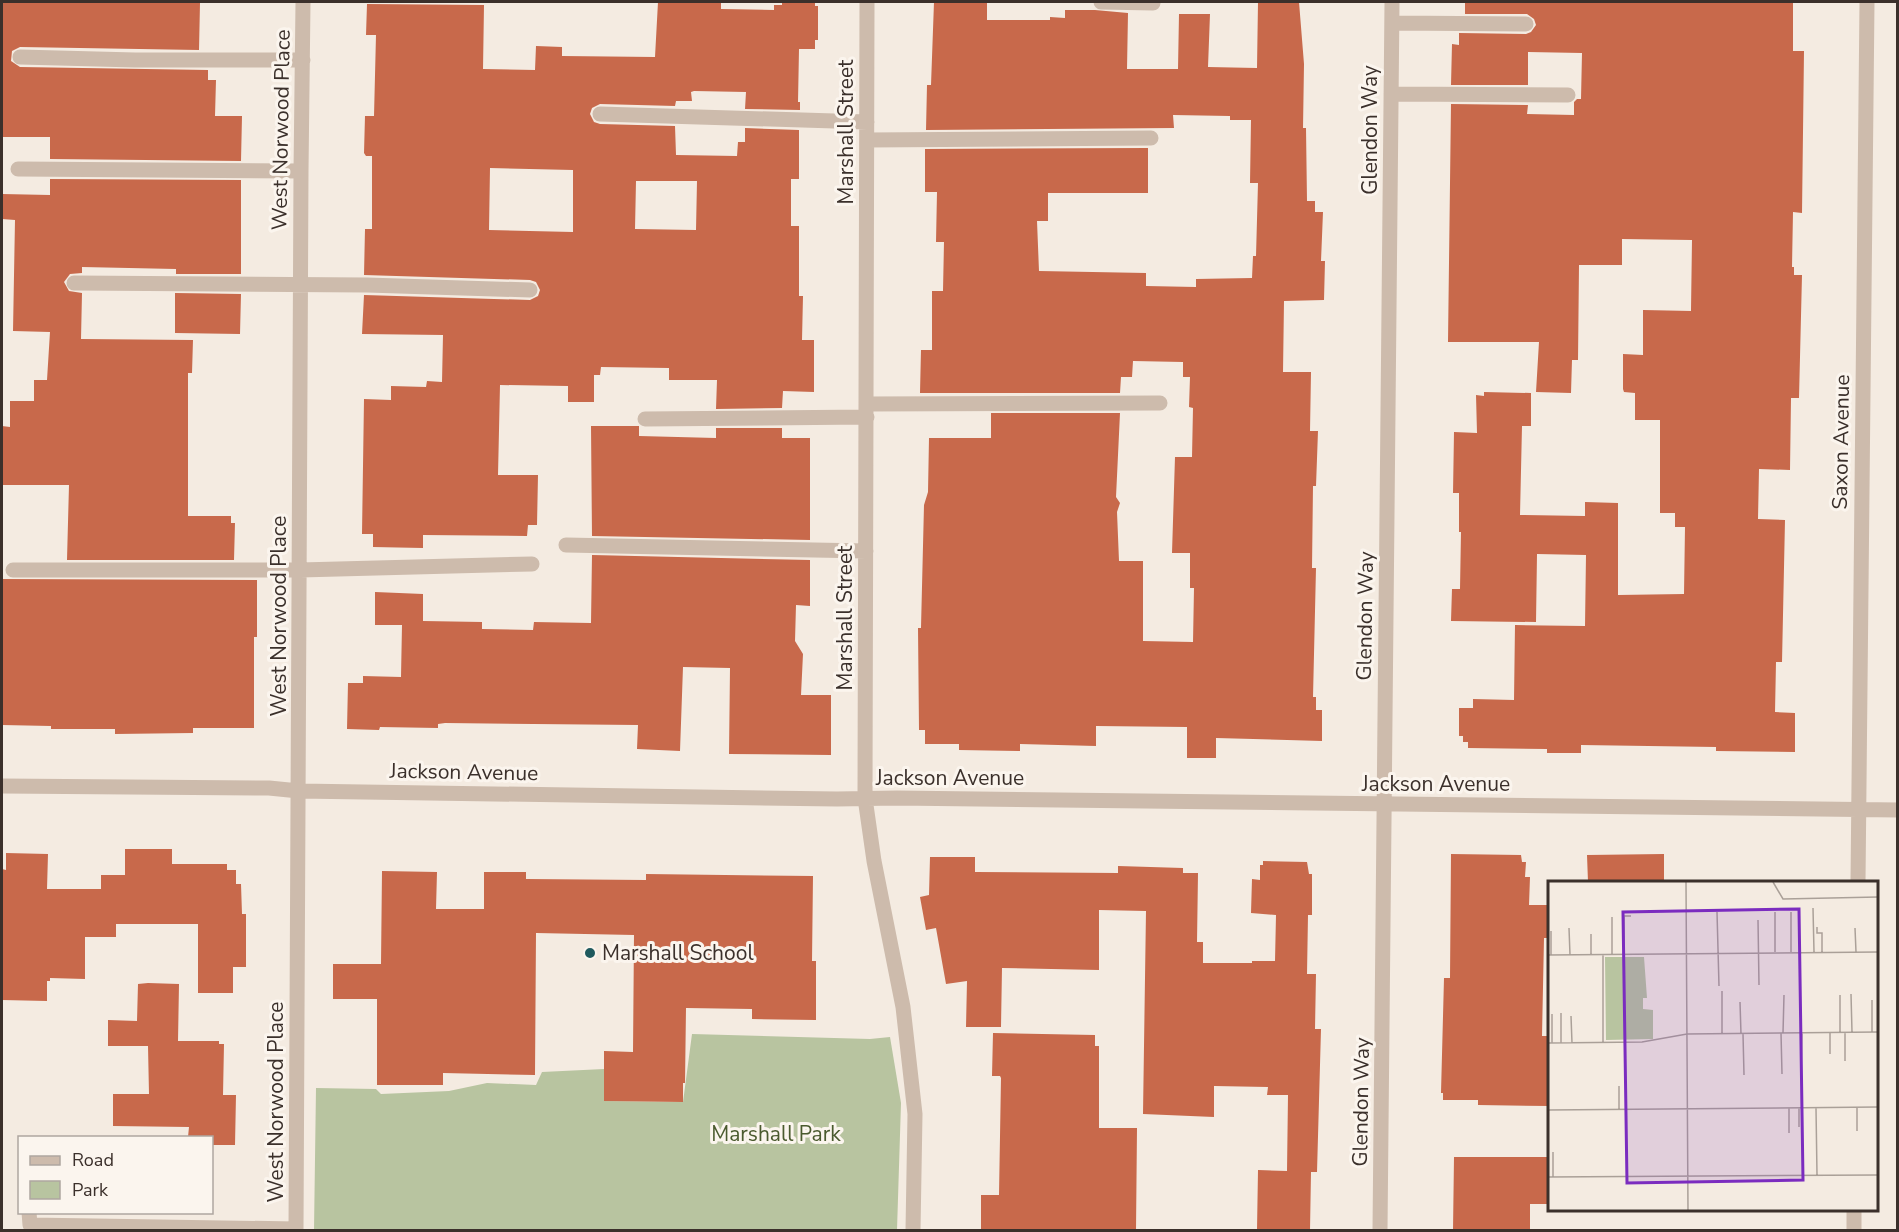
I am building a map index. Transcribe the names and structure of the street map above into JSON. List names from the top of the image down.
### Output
{
  "streets": {
    "street": [
      "West Norwood Place",
      "Glendon Way",
      "Marshall Street",
      "Saxon Avenue",
      "Jackson Avenue"
    ]
  },
  "crossings": [
    ["West Norwood Place", "Jackson Avenue"],
    ["Glendon Way", "Jackson Avenue"],
    ["Marshall Street", "Jackson Avenue"],
    ["Saxon Avenue", "Jackson Avenue"]
  ],
  "parks": ["Marshall Park"],
  "places": ["Marshall School"],
  "legend": ["Road", "Park"]
}
